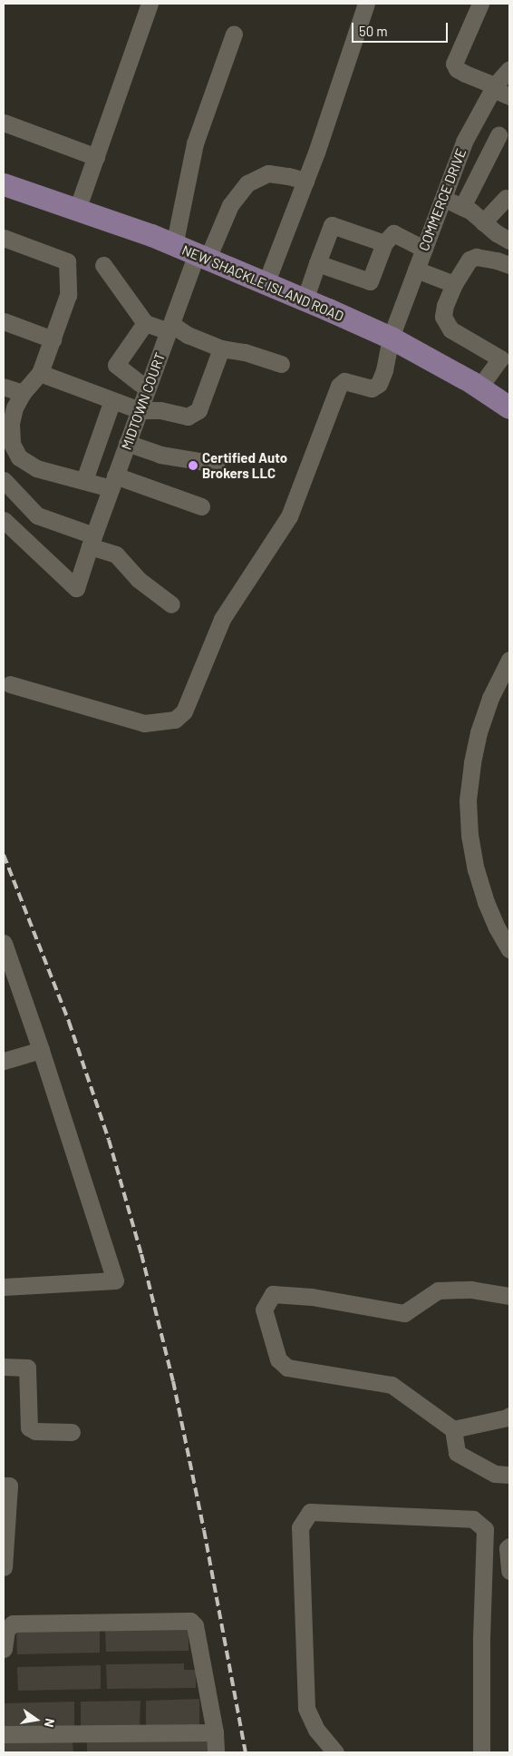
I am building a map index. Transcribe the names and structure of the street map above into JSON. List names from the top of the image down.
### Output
{
  "streets": {
    "main road": ["NEW SHACKLE ISLAND ROAD"],
    "street": ["COMMERCE DRIVE", "MIDTOWN COURT"]
  },
  "crossings": [
    ["COMMERCE DRIVE", "NEW SHACKLE ISLAND ROAD"],
    ["NEW SHACKLE ISLAND ROAD", "MIDTOWN COURT"]
  ],
  "places": ["Certified Auto Brokers LLC"],
  "scale_bar": "50 m",
  "north": "right"
}
